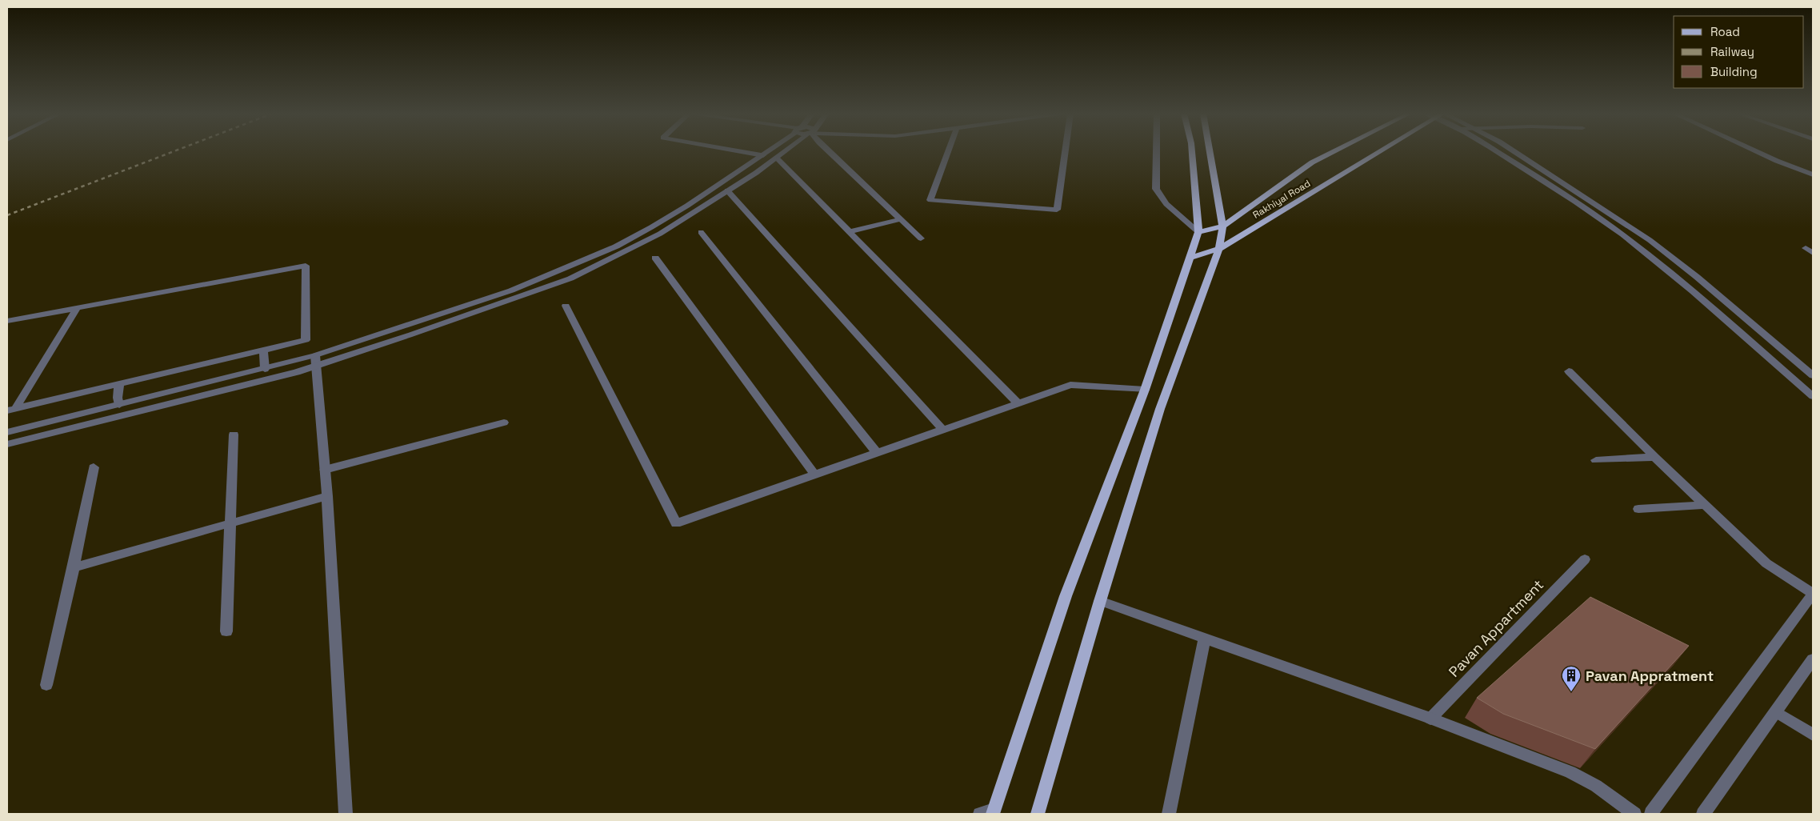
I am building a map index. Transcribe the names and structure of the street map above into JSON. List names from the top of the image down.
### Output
{
  "streets": {
    "main road": ["Rakhiyal Road"],
    "street": ["Pavan Appartment"]
  },
  "places": {
    "building": ["Pavan Appratment"]
  },
  "legend": ["Road", "Railway", "Building"]
}
